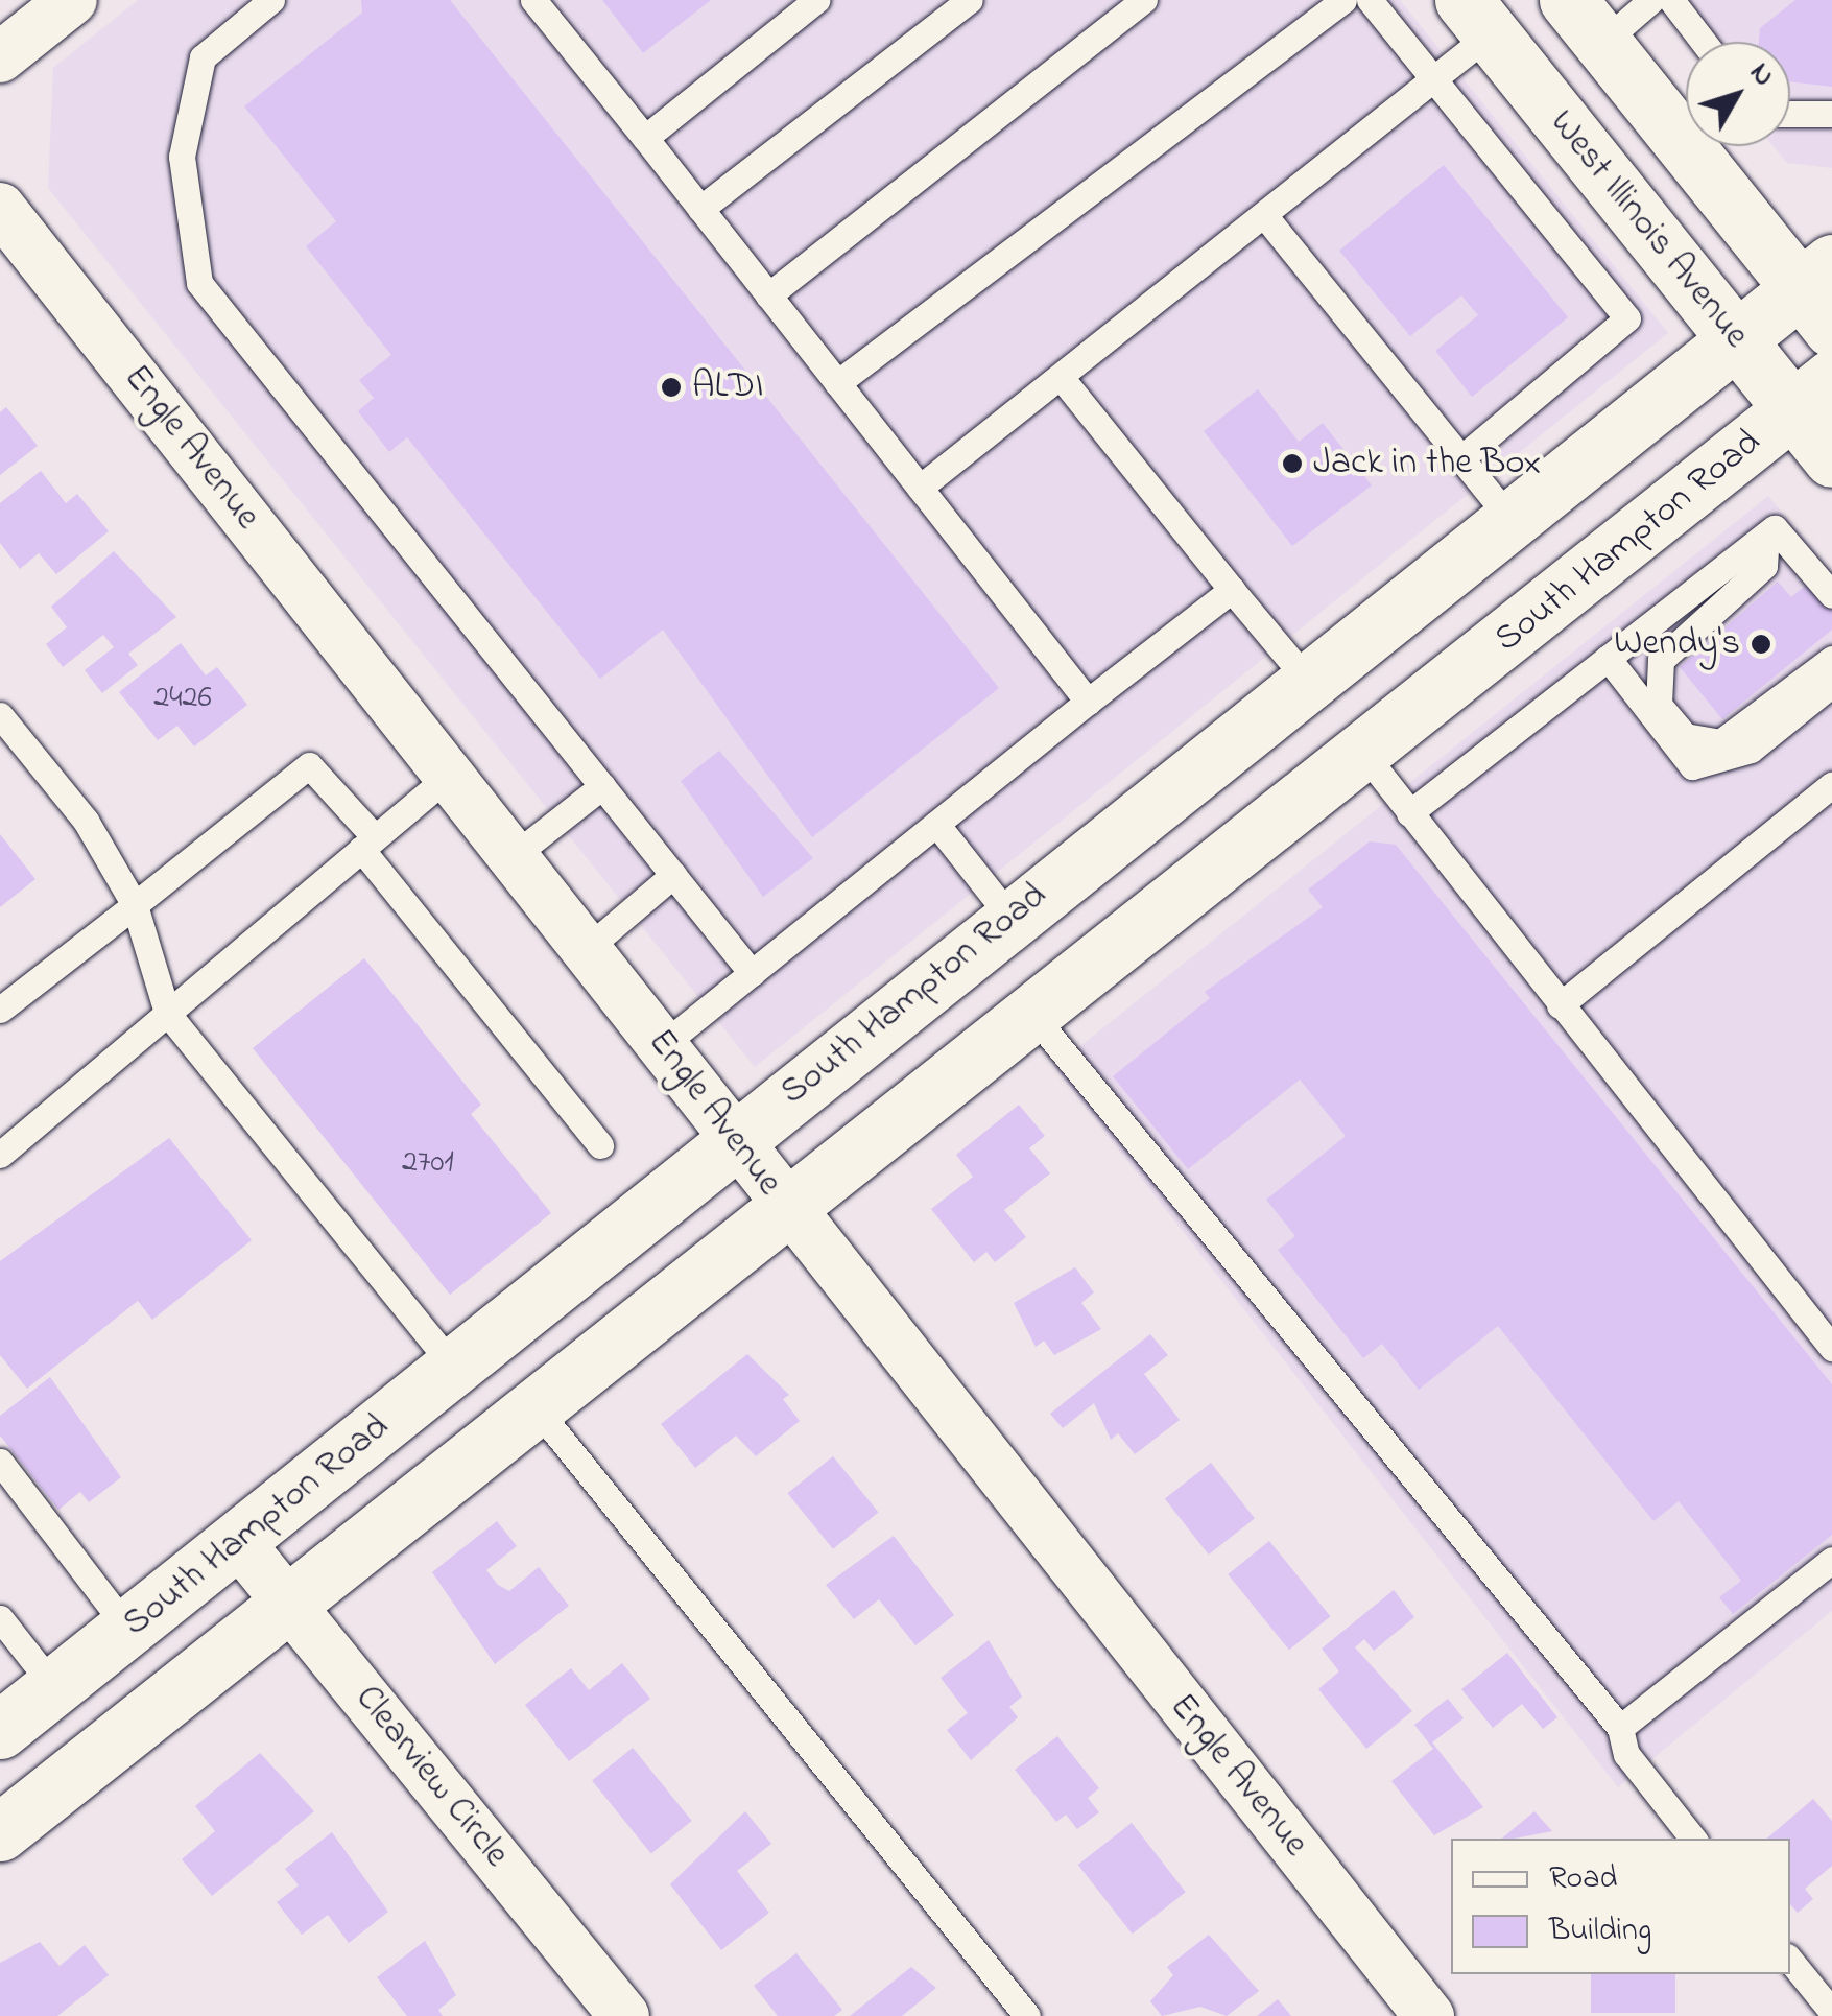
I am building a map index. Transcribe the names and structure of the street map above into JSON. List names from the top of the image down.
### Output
{
  "streets": {
    "main road": ["West Illinois Avenue", "South Hampton Road"],
    "street": ["Engle Avenue", "Clearview Circle"]
  },
  "crossings": [
    ["West Illinois Avenue", "South Hampton Road"],
    ["Engle Avenue", "South Hampton Road"],
    ["South Hampton Road", "Clearview Circle"]
  ],
  "places": ["ALDI", "Jack in the Box", "Wendy's"],
  "house_numbers": ["2426", "2701"],
  "legend": ["Road", "Building"],
  "north": "top right"
}
